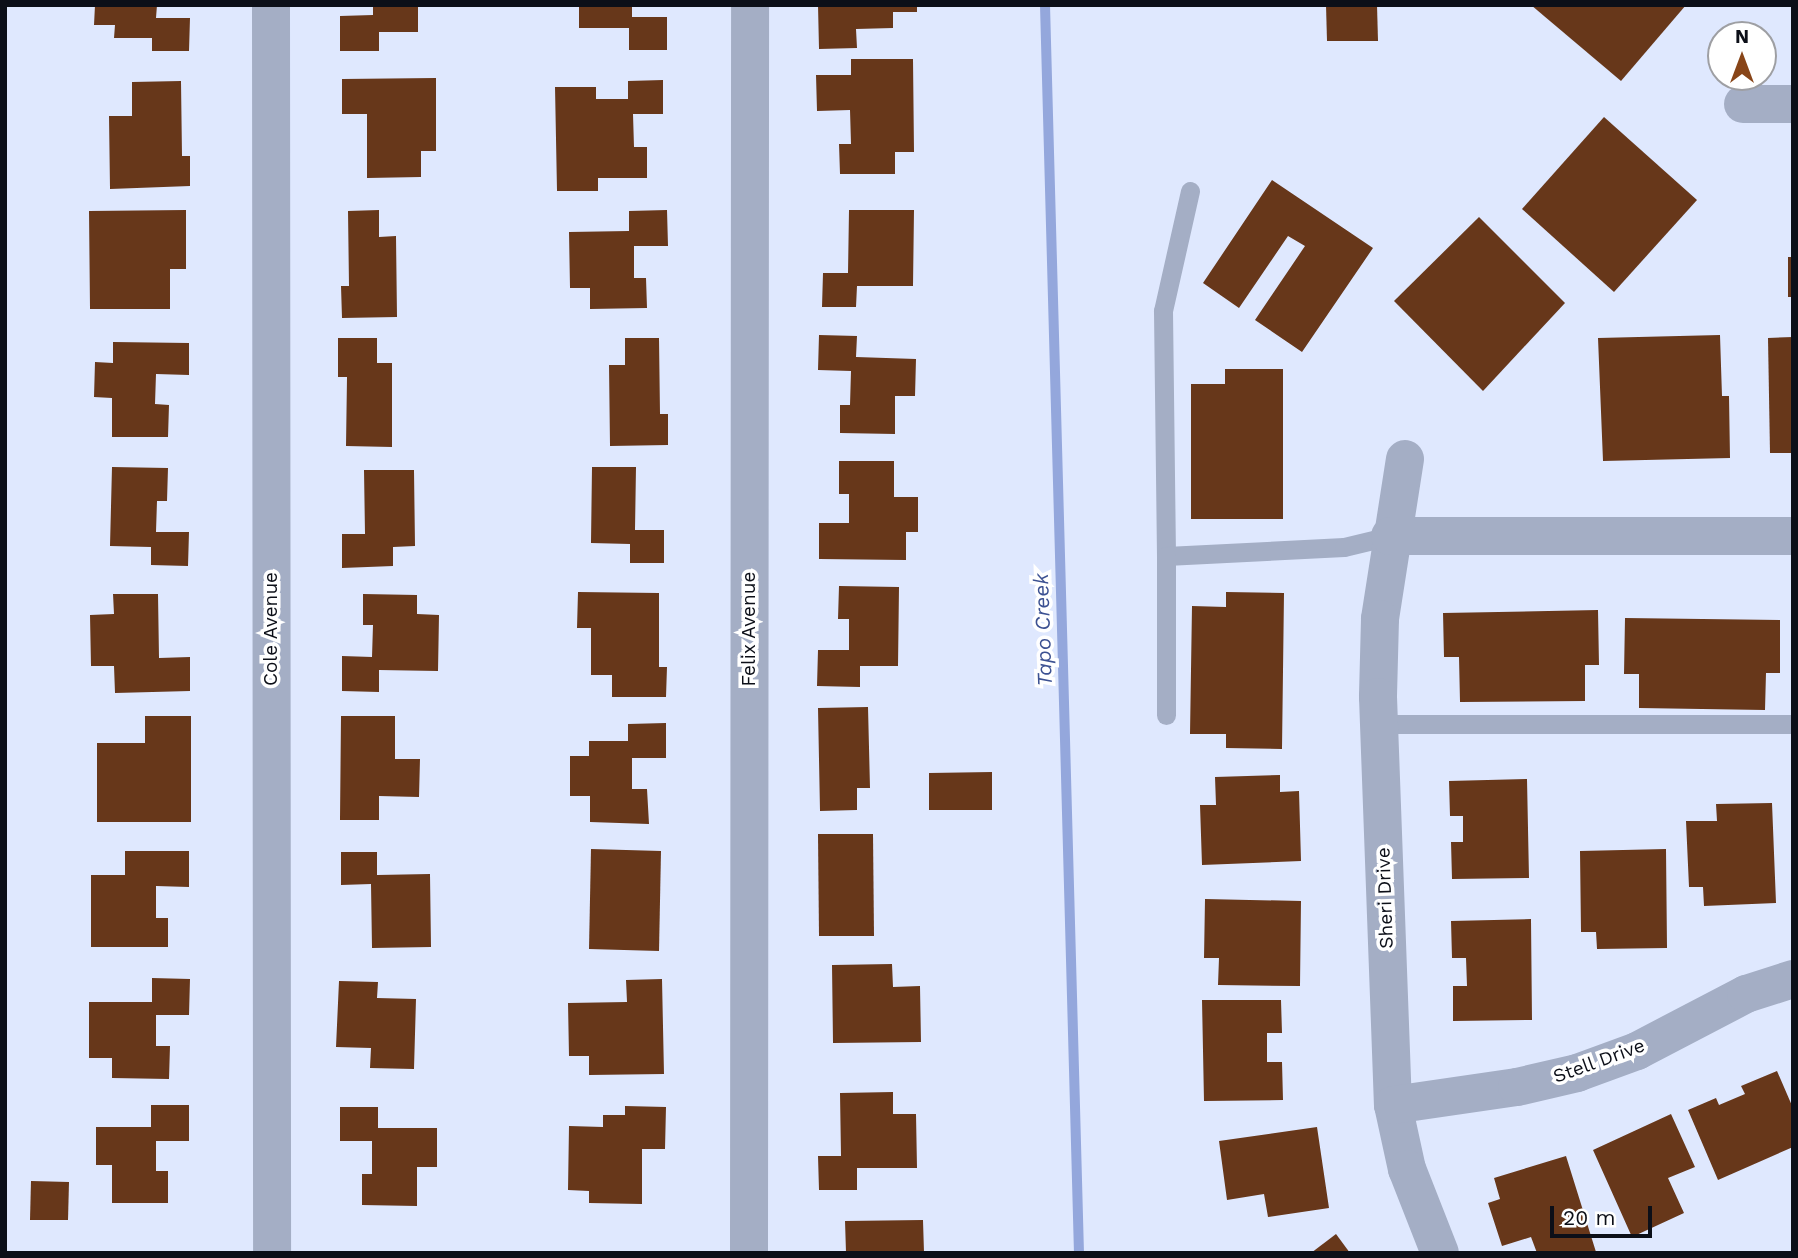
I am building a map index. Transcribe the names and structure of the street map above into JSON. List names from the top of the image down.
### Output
{
  "streets": {
    "street": [
      "Cole Avenue",
      "Felix Avenue",
      "Sheri Drive",
      "Stell Drive"
    ]
  },
  "crossings": [
    ["Sheri Drive", "Stell Drive"]
  ],
  "water": ["Tapo Creek"],
  "scale_bar": "20 m",
  "north": "top"
}
